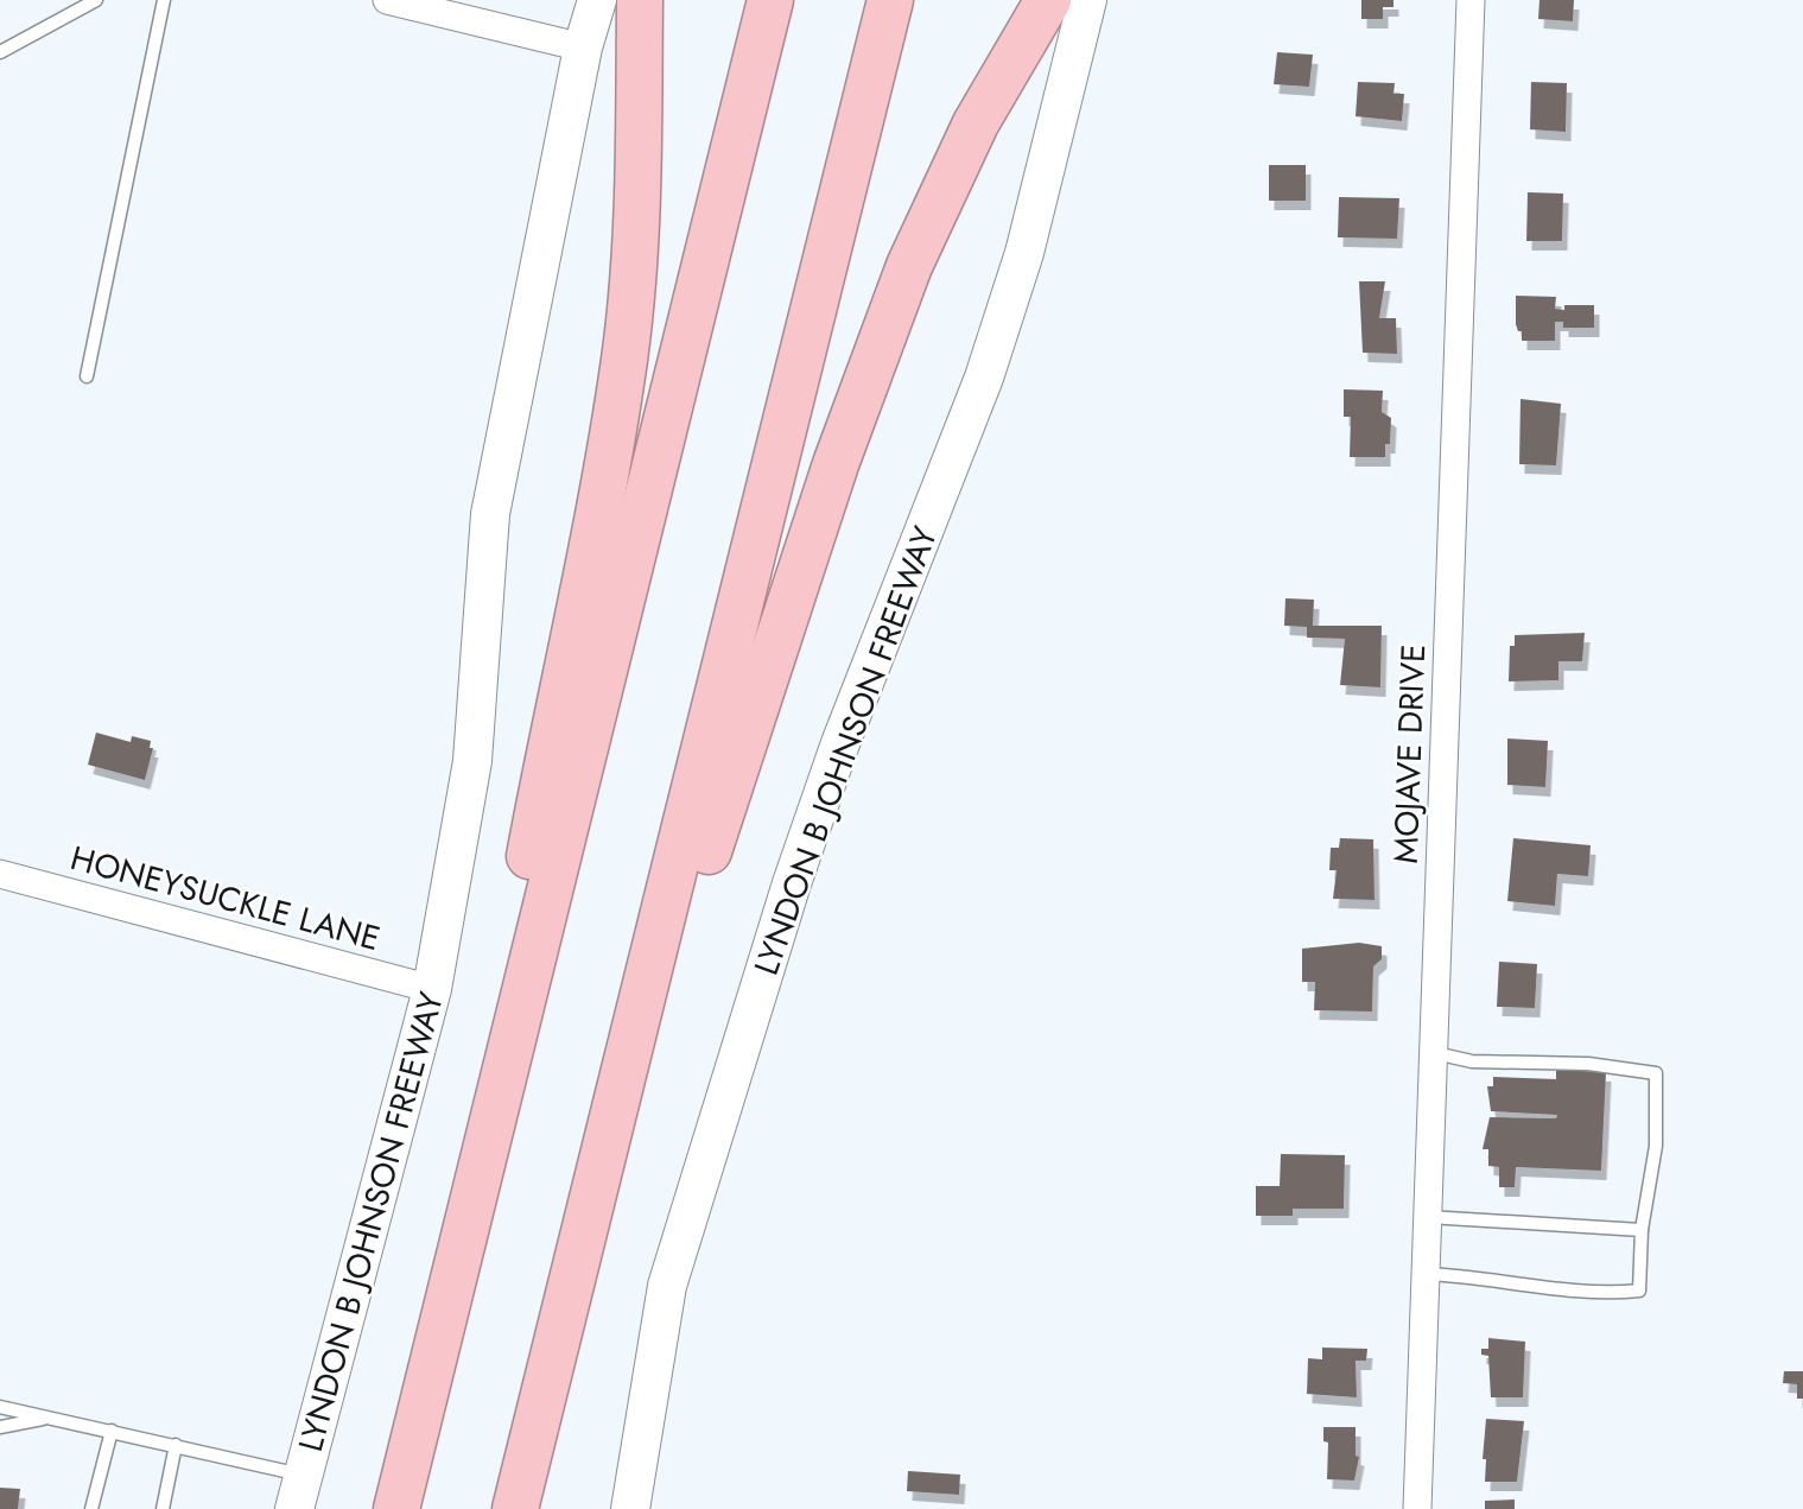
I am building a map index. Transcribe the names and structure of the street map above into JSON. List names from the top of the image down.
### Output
{
  "streets": {
    "main road": ["LYNDON B JOHNSON FREEWAY"],
    "street": ["MOJAVE DRIVE", "HONEYSUCKLE LANE"]
  },
  "crossings": [
    ["LYNDON B JOHNSON FREEWAY", "HONEYSUCKLE LANE"]
  ]
}
